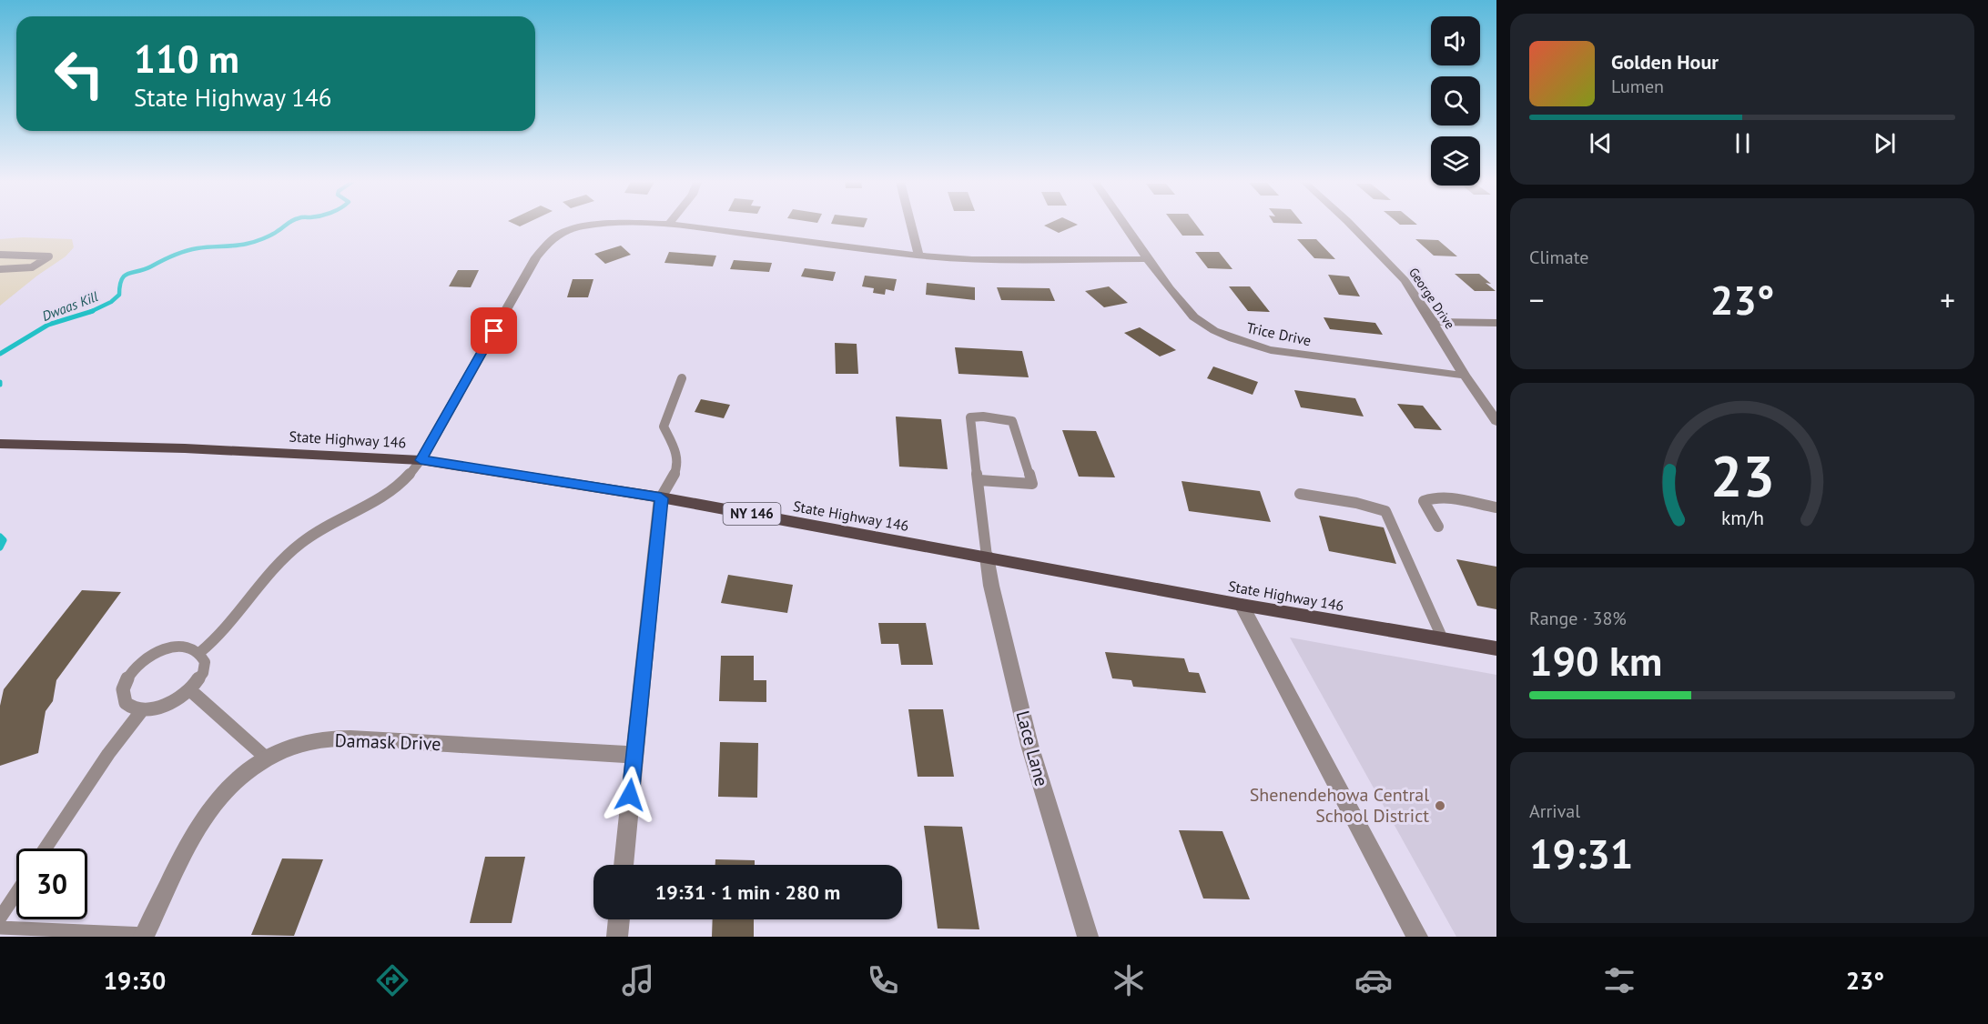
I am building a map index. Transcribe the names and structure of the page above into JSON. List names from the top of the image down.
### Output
{
  "streets": {
    "main road": ["State Highway 146", "NY 146"],
    "street": [
      "George Drive",
      "Trice Drive",
      "Damask Drive",
      "Lace Lane"
    ]
  },
  "crossings": [
    ["George Drive", "Trice Drive"],
    ["State Highway 146", "Lace Lane"]
  ],
  "water": ["Dwaas Kill"],
  "places": ["Shenendehowa Central School District"],
  "page": {
    "turn": ["110 m", "State Highway 146"],
    "song": ["Golden Hour", "Lumen"],
    "tile": [
      "Climate",
      ["Range · 38%", "190 km"],
      ["Arrival", "19:31"]
    ],
    "heat": ["−", "23°", "+"],
    "limit": "30",
    "trip": "19:31 · 1 min · 280 m",
    "tabs": ["19:30", "23°"],
    "gauge": ["23", "km/h"]
  }
}
